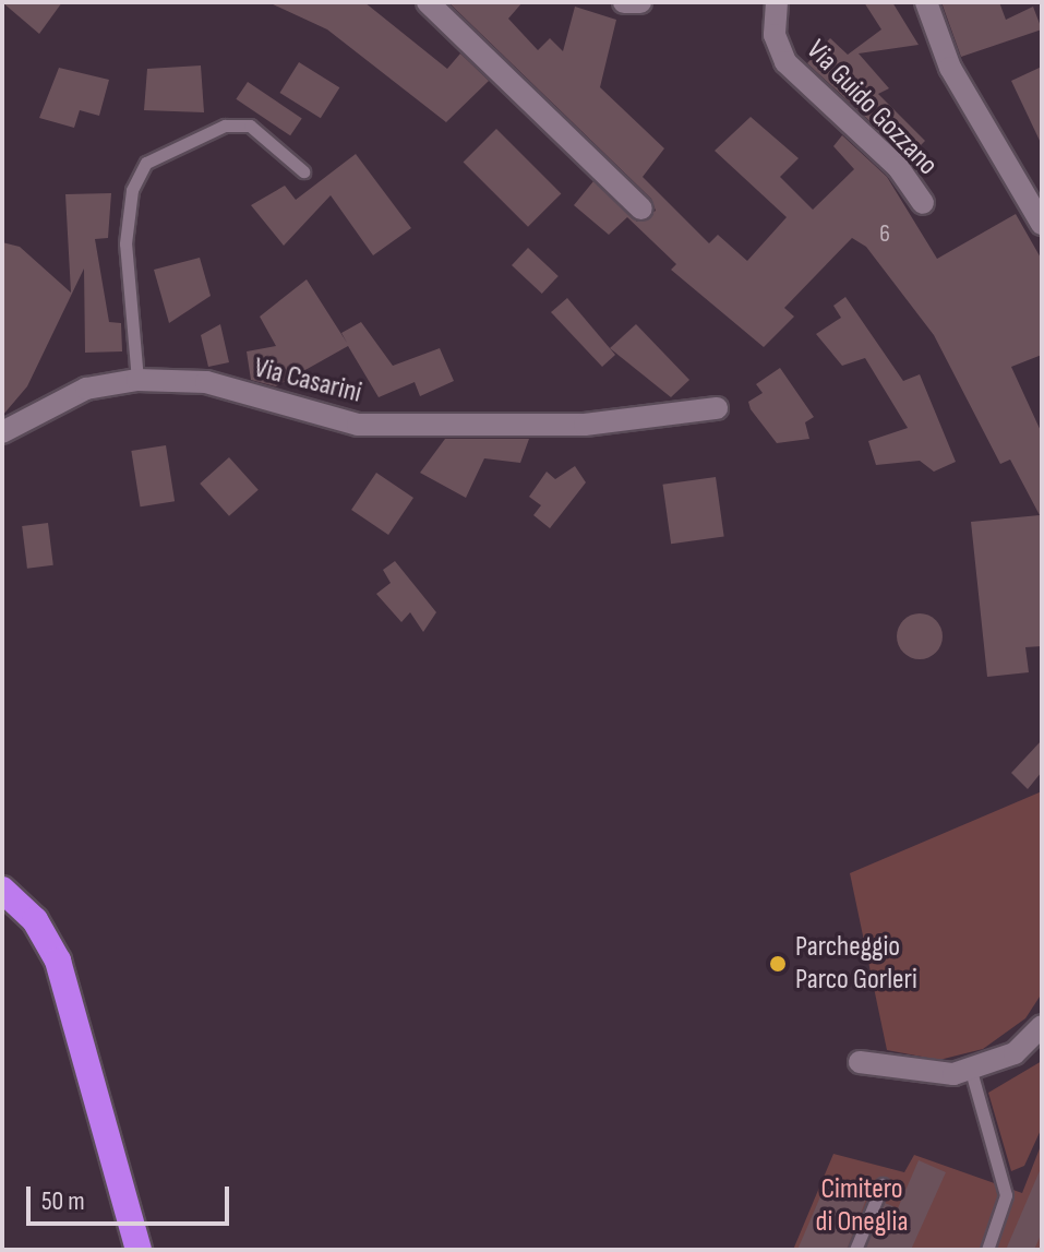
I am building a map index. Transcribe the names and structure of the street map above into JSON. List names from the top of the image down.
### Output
{
  "streets": {
    "street": ["Via Guido Gozzano", "Via Casarini"]
  },
  "parks": ["Cimitero di Oneglia"],
  "places": ["Parcheggio Parco Gorleri"],
  "house_numbers": ["6"],
  "scale_bar": "50 m"
}
